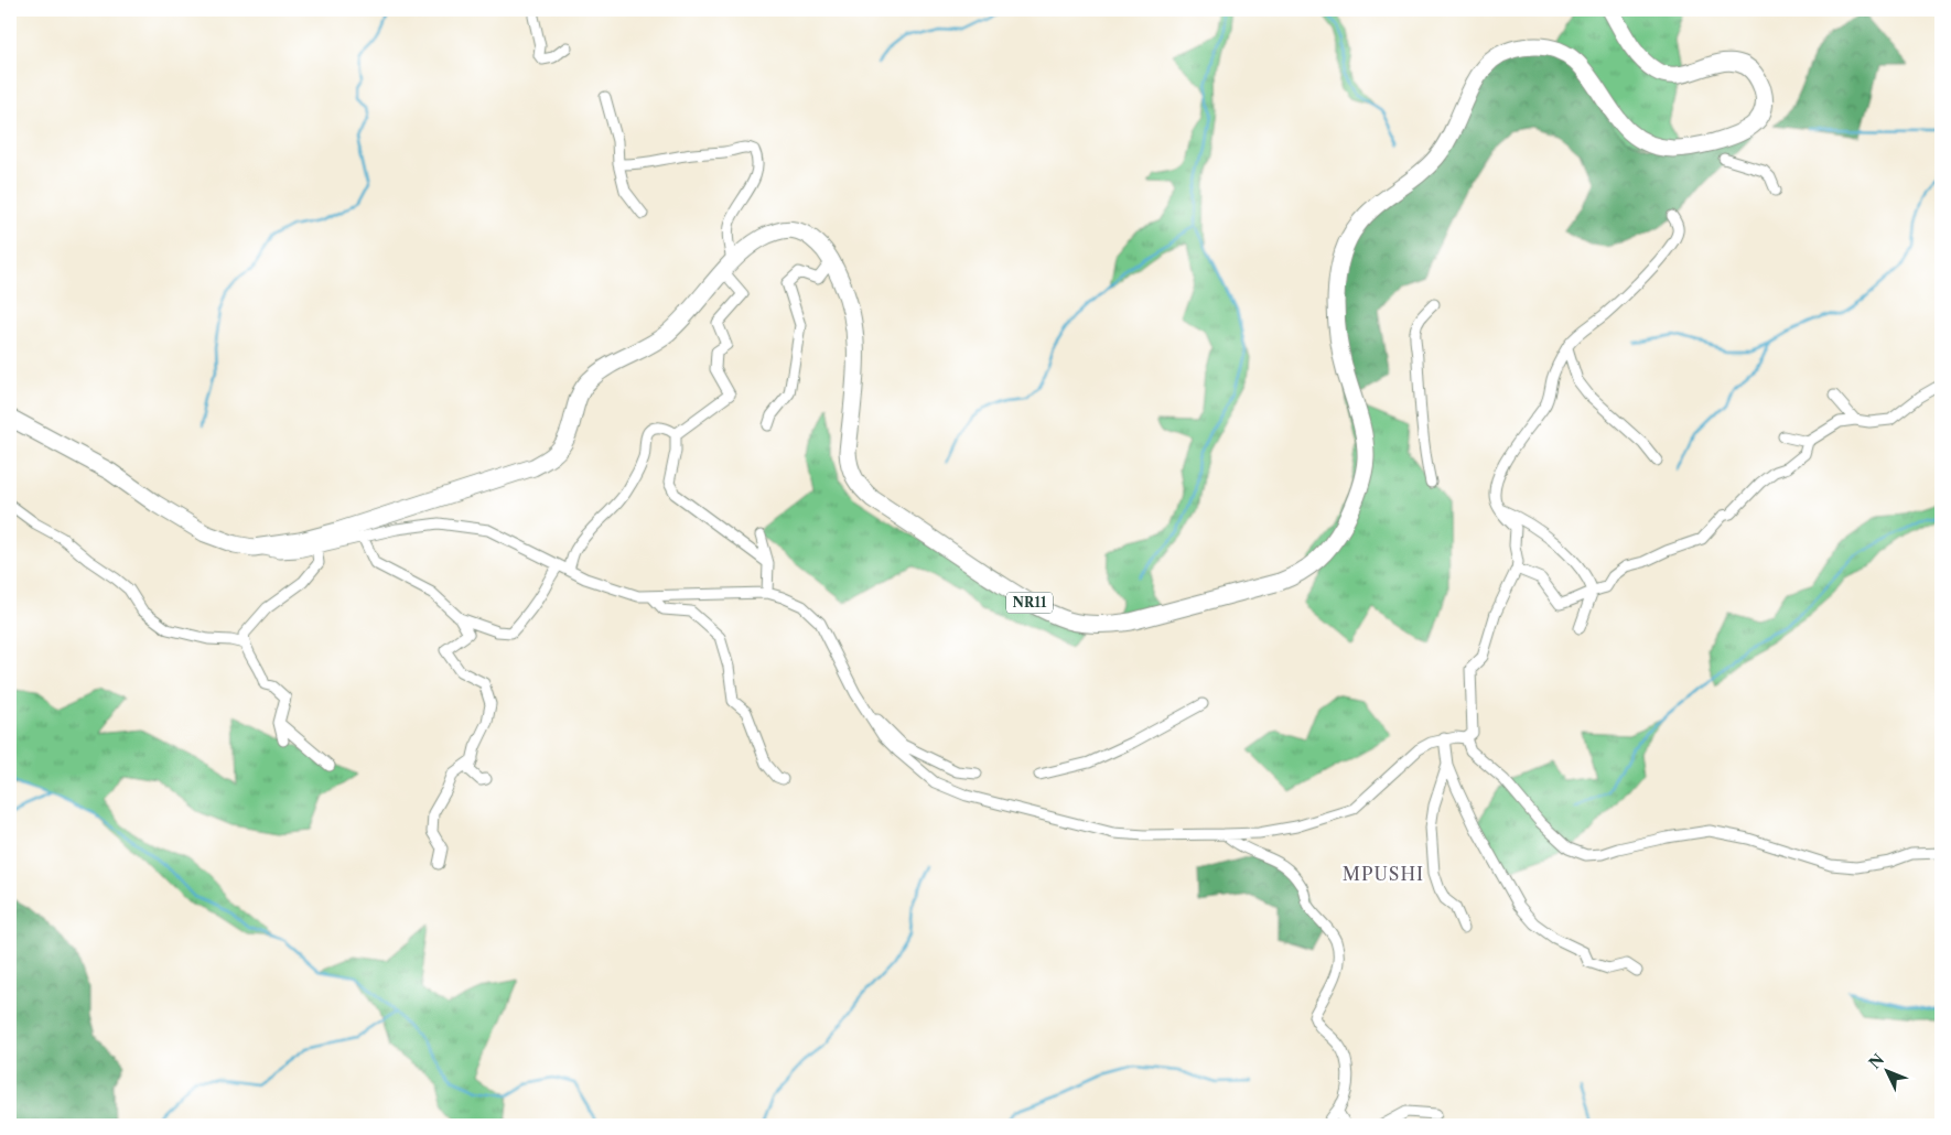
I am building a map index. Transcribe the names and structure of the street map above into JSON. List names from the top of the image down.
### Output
{
  "streets": {
    "highway": ["NR11"]
  },
  "districts": ["MPUSHI"],
  "north": "top left"
}
